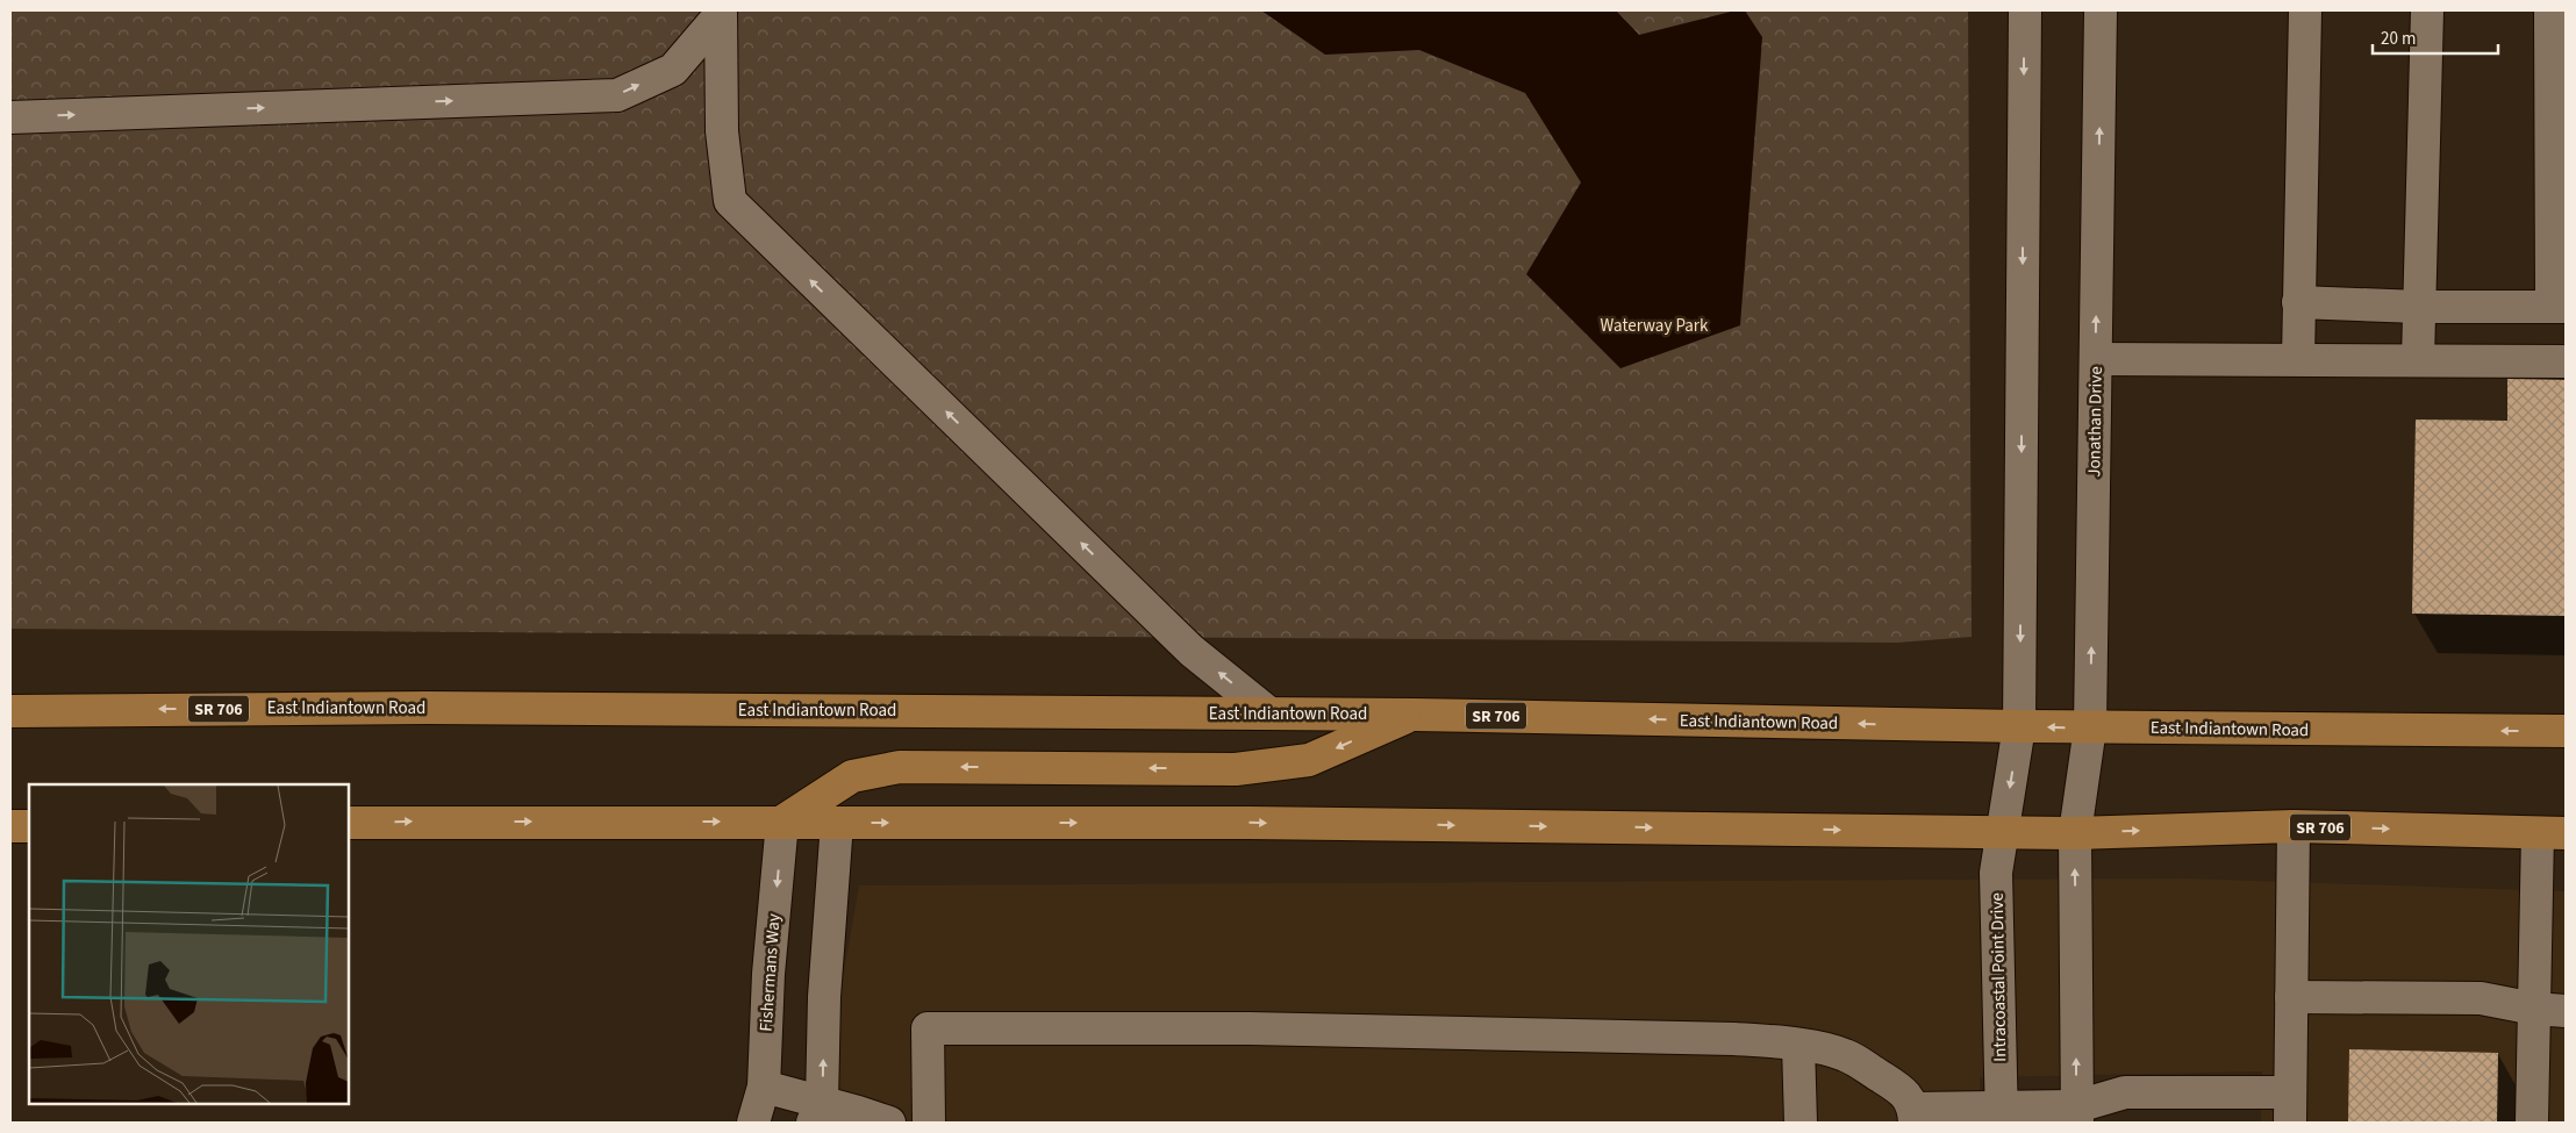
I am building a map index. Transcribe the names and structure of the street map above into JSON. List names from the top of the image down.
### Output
{
  "streets": {
    "main road": ["East Indiantown Road", "SR 706"],
    "street": ["Jonathan Drive", "Fishermans Way", "Intracoastal Point Drive"]
  },
  "crossings": [
    ["Jonathan Drive", "East Indiantown Road"],
    ["Jonathan Drive", "SR 706"],
    ["East Indiantown Road", "Intracoastal Point Drive"],
    ["SR 706", "Fishermans Way"],
    ["SR 706", "Intracoastal Point Drive"]
  ],
  "parks": ["Waterway Park"],
  "scale_bar": "20 m"
}
